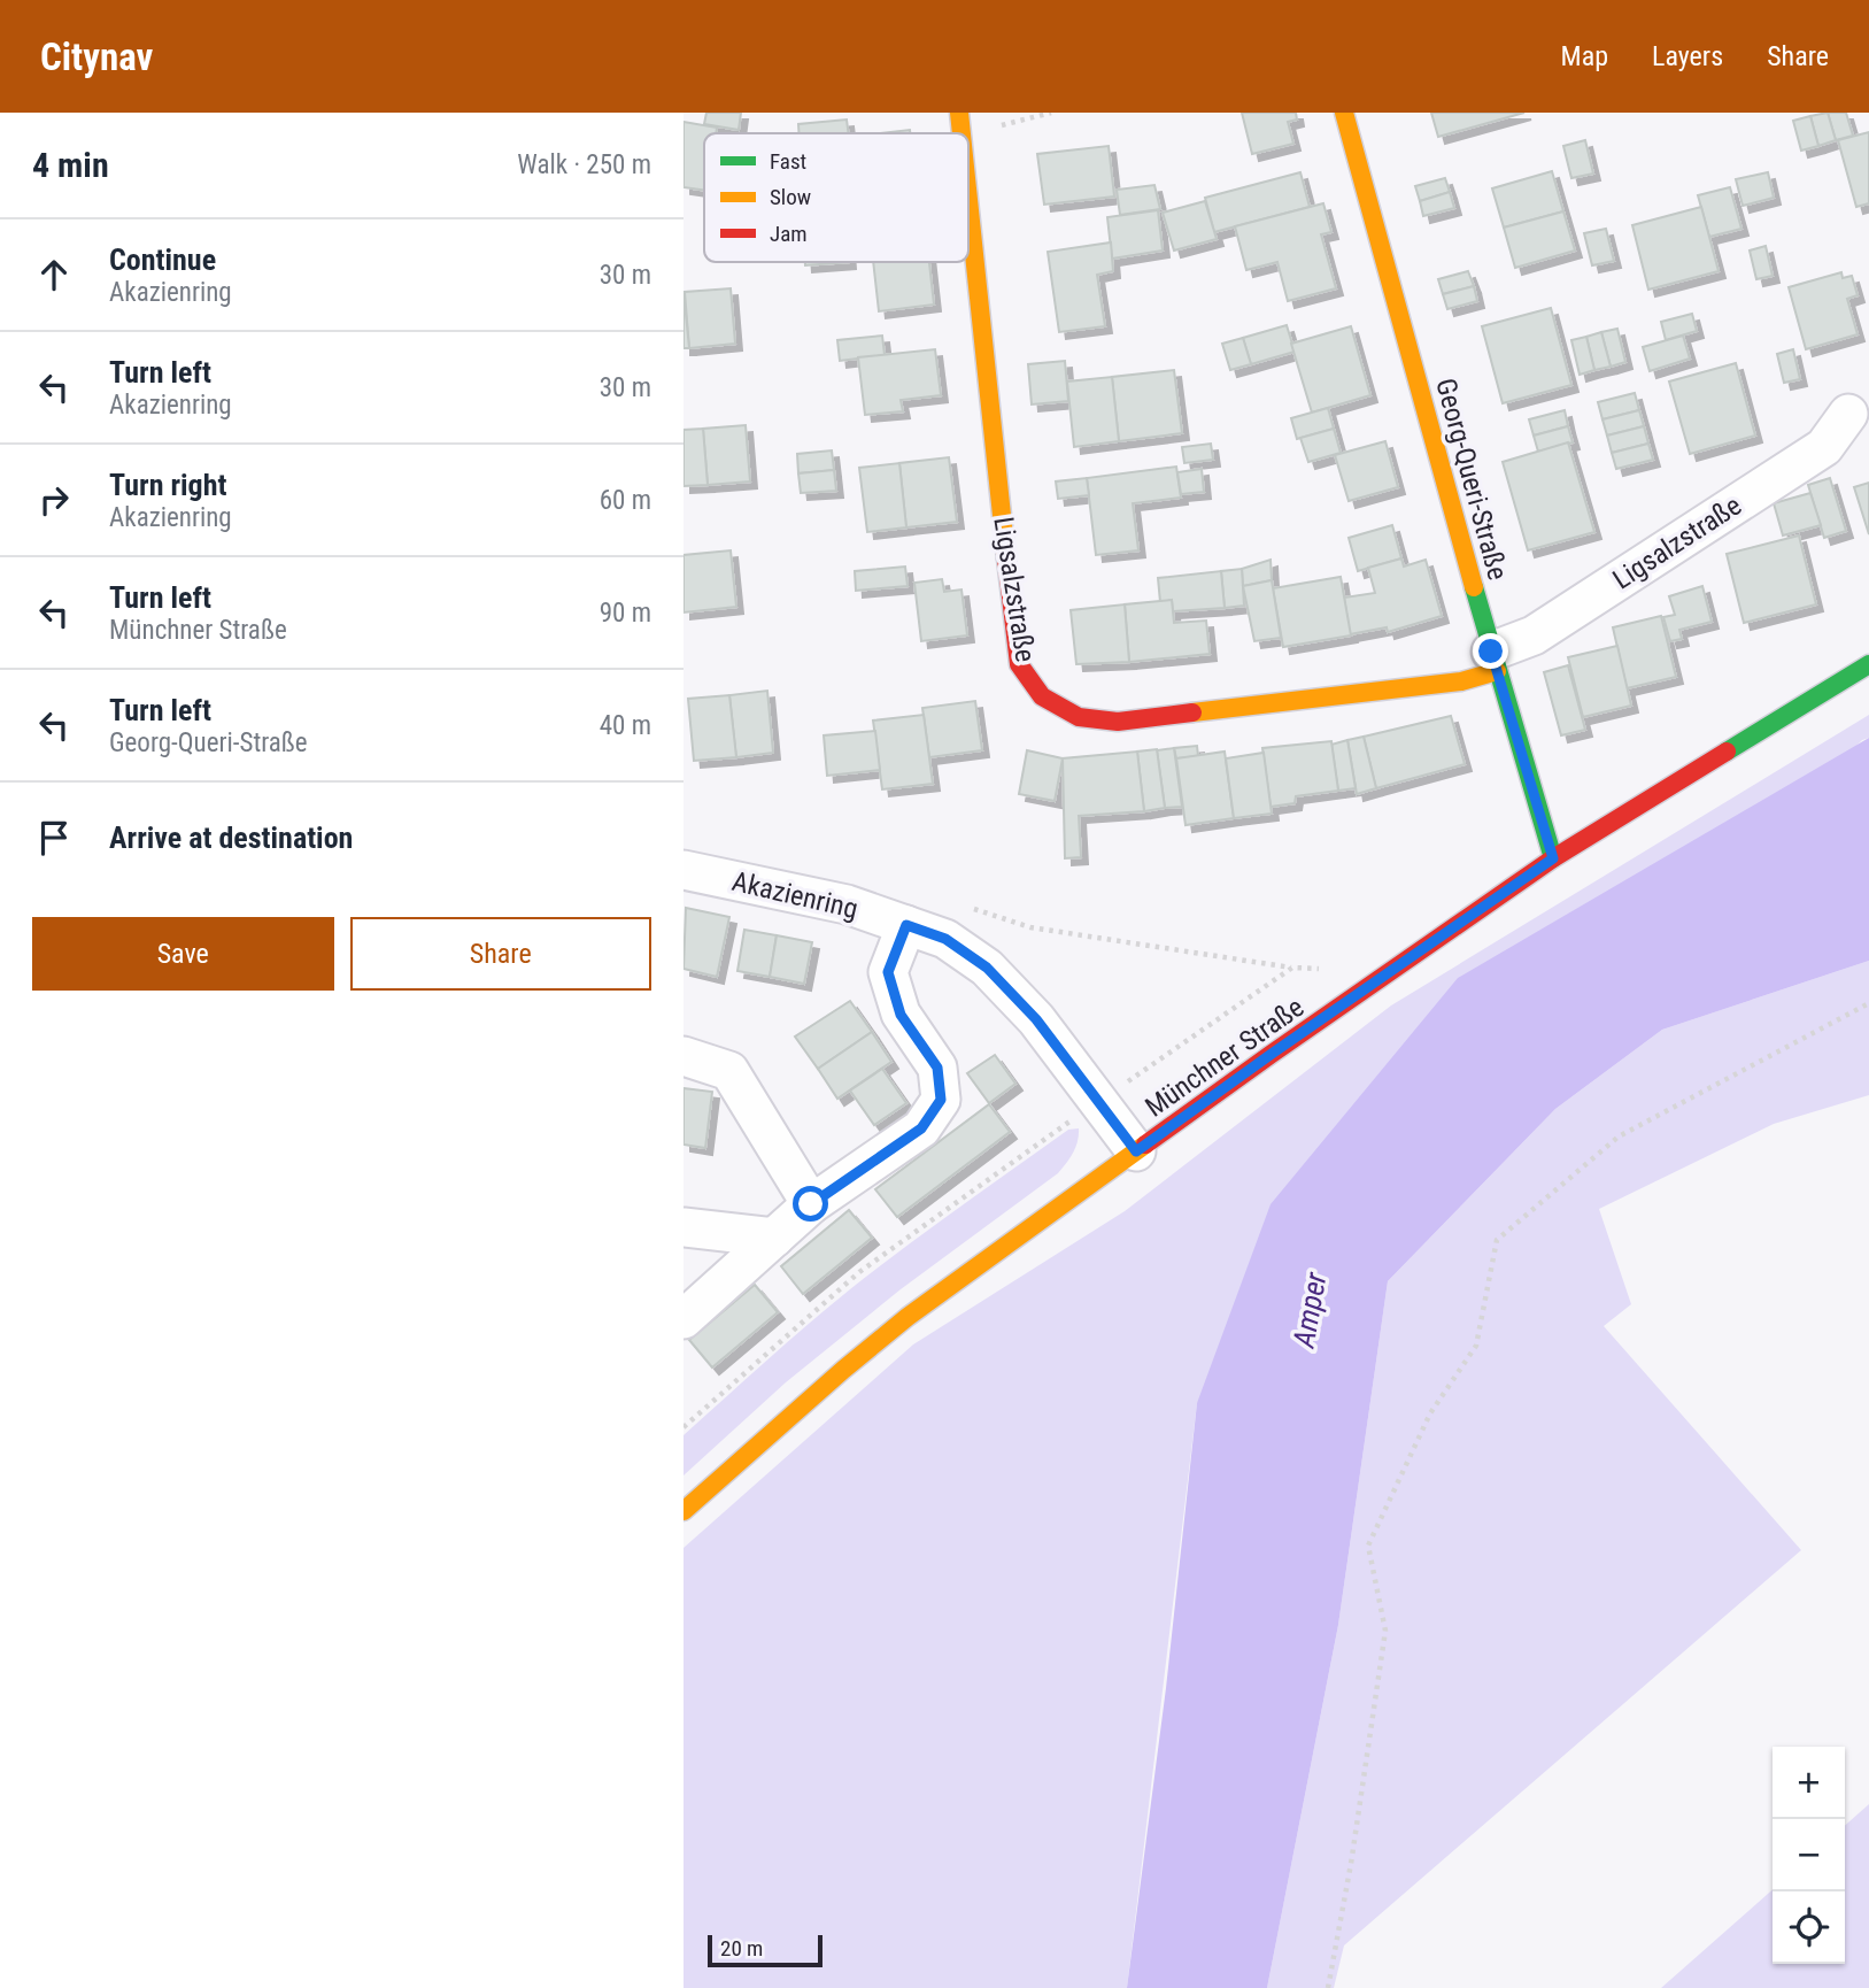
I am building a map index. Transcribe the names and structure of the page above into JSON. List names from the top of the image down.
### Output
{
  "streets": {
    "street": [
      "Georg-Queri-Straße",
      "Ligsalzstraße",
      "Akazienring",
      "Münchner Straße"
    ]
  },
  "crossings": [
    ["Georg-Queri-Straße", "Ligsalzstraße"],
    ["Georg-Queri-Straße", "Münchner Straße"],
    ["Akazienring", "Münchner Straße"]
  ],
  "water": ["Amper"],
  "legend": ["Fast", "Slow", "Jam"],
  "scale_bar": "20 m",
  "page": {
    "header": "Citynav",
    "nav": ["Map", "Layers", "Share"],
    "heading": ["4 min", "Walk · 250 m"],
    "list": [
      ["Continue", "Akazienring", "30 m"],
      ["Turn left", "Akazienring", "30 m"],
      ["Turn right", "Akazienring", "60 m"],
      ["Turn left", "Münchner Straße", "90 m"],
      ["Turn left", "Georg-Queri-Straße", "40 m"],
      "Arrive at destination"
    ],
    "buttons": ["Save", "Share"],
    "map_buttons": ["+", "−"],
    "scale": "20 m"
  }
}
